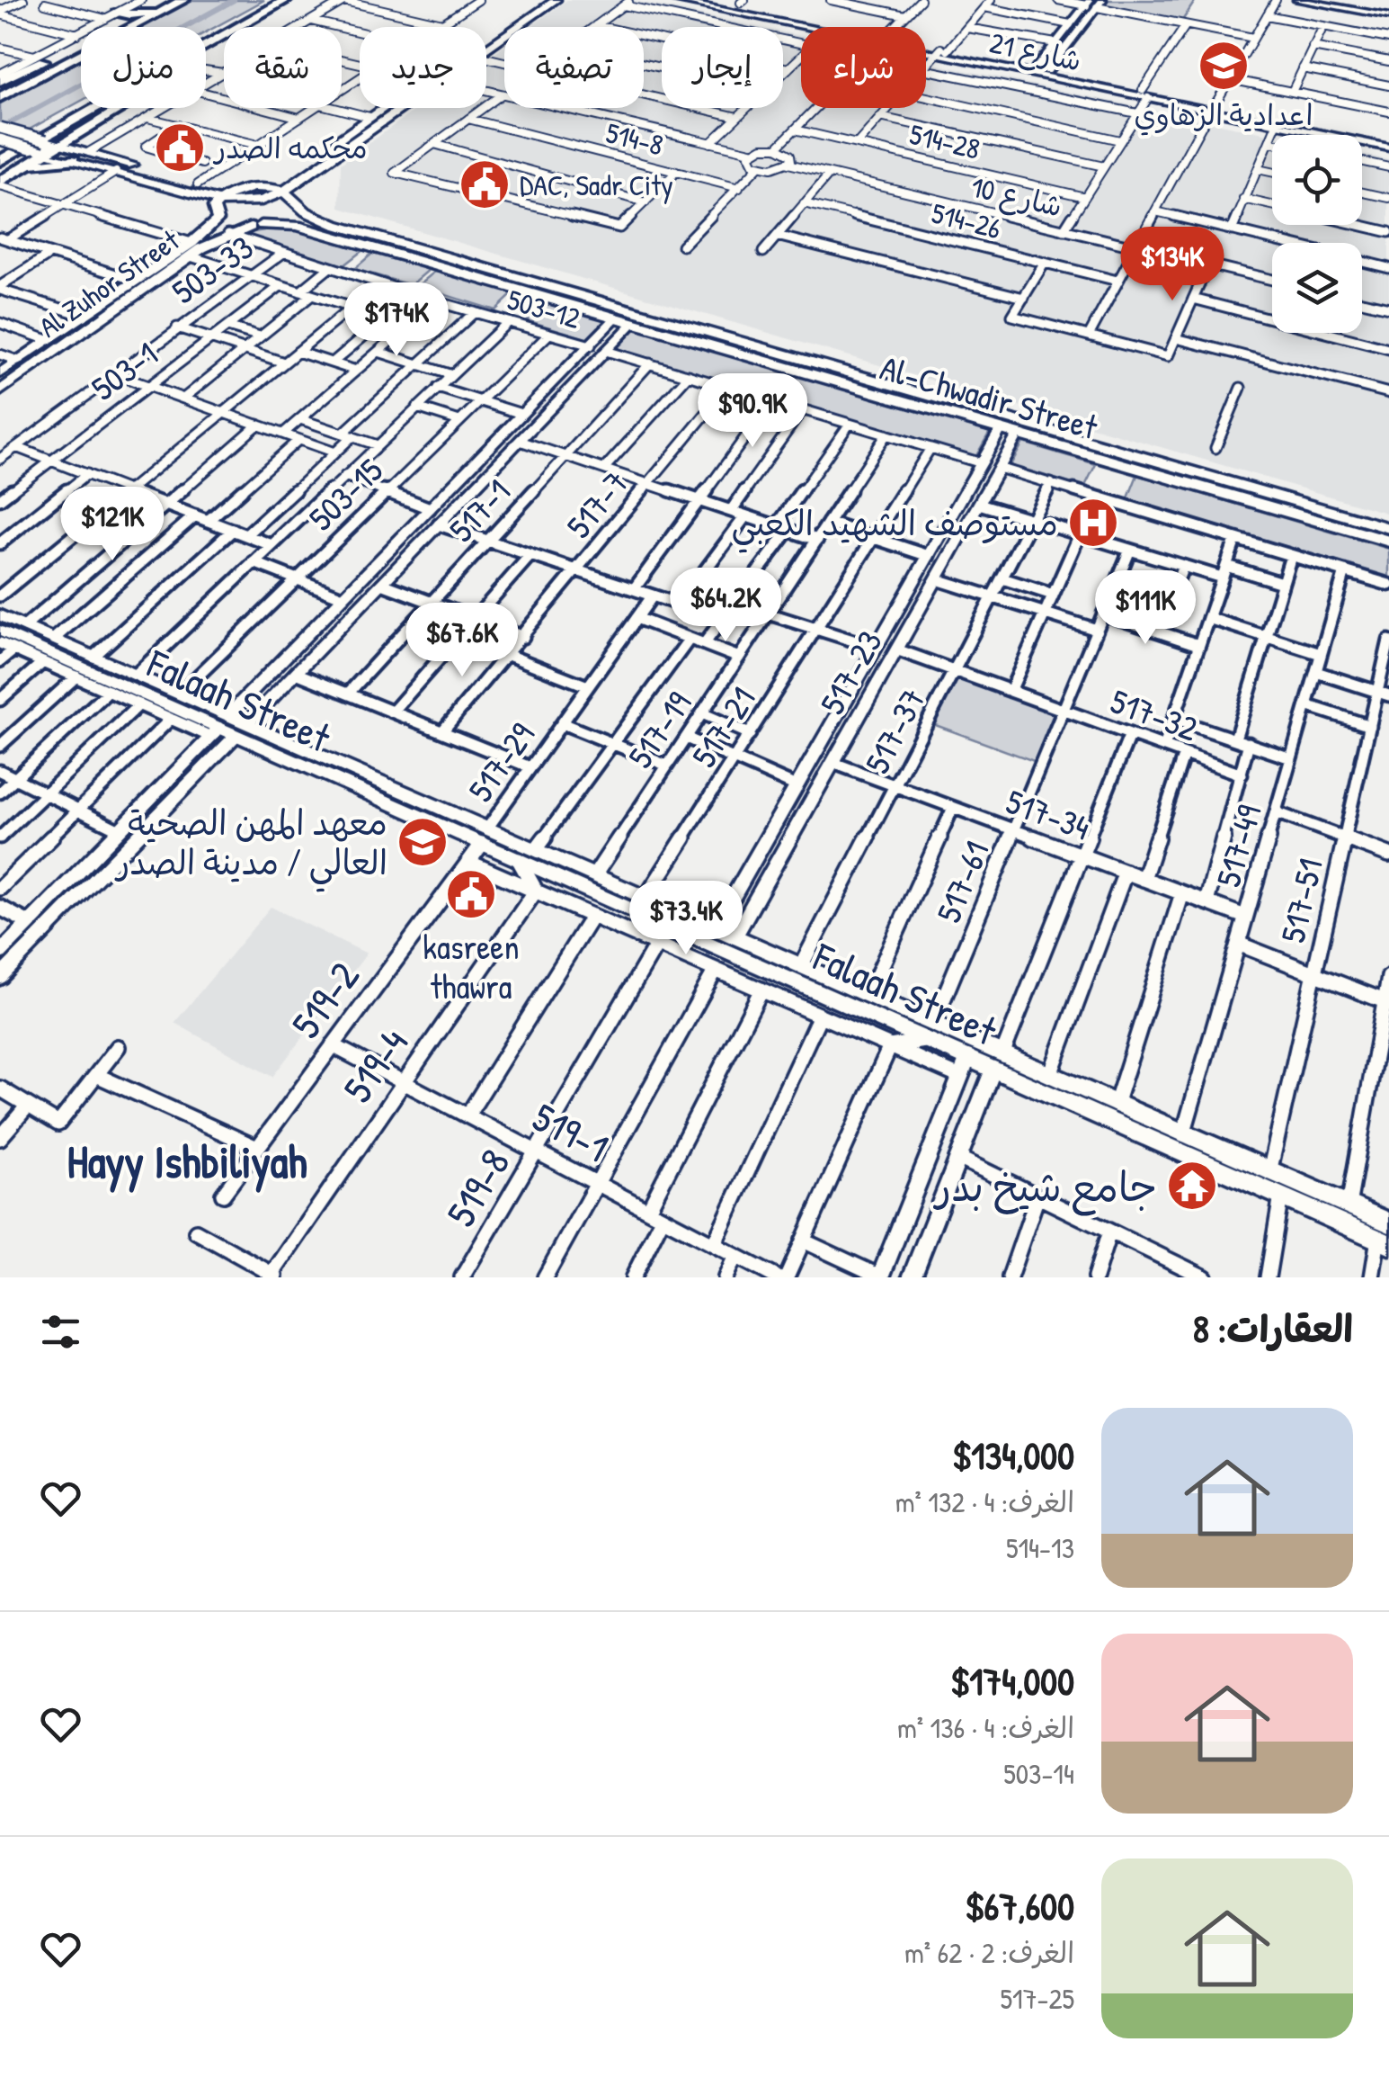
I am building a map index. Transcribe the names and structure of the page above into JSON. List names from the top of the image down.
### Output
{
  "streets": {
    "main road": ["Al Zuhor Street", "Al-Chwadir Street", "Falaah Street"],
    "street": [
      "شارع 21",
      "514-8",
      "514-28",
      "شارع 10",
      "514-26",
      "503-33",
      "503-12",
      "503-1",
      "503-15",
      "517-7",
      "517-1",
      "517-23",
      "517-32",
      "517-21",
      "517-19",
      "517-37",
      "517-29",
      "517-34",
      "517-49",
      "517-61",
      "517-51",
      "519-2",
      "519-4",
      "519-1",
      "519-8"
    ]
  },
  "crossings": [
    ["503-33", "503-12"],
    ["Al Zuhor Street", "503-12"],
    ["Al Zuhor Street", "Al-Chwadir Street"],
    ["503-12", "503-15"],
    ["Al-Chwadir Street", "517-23"],
    ["503-15", "Falaah Street"],
    ["517-23", "Falaah Street"],
    ["517-23", "517-32"],
    ["517-23", "517-34"],
    ["Falaah Street", "517-21"],
    ["Falaah Street", "517-19"],
    ["Falaah Street", "517-37"],
    ["Falaah Street", "517-29"],
    ["Falaah Street", "517-49"],
    ["Falaah Street", "517-61"],
    ["Falaah Street", "517-51"],
    ["Falaah Street", "519-2"],
    ["517-32", "517-37"],
    ["517-32", "517-61"],
    ["517-37", "517-34"],
    ["517-29", "519-2"],
    ["517-34", "517-49"],
    ["517-34", "517-61"],
    ["519-2", "519-1"],
    ["519-4", "519-1"],
    ["519-1", "519-8"]
  ],
  "districts": ["Hayy Ishbiliyah"],
  "places": {
    "school or university": ["اعدادية الزهاوي", "معهد المهن الصحية العالي / مدينة الصدر"],
    "public building": ["محكمه الصدر", "DAC, Sadr City", "kasreen thawra"],
    "hospital": ["مستوصف الشهيد الكعبي"],
    "temple": ["جامع شيخ بدر"]
  },
  "page": {
    "chip": [
      "شراء",
      "إيجار",
      "تصفية",
      "جديد",
      "شقة",
      "منزل"
    ],
    "price": [
      "$134K",
      "$174K",
      "$90.9K",
      "$121K",
      "$64.2K",
      "$111K",
      "$67.6K",
      "$73.4K"
    ],
    "heading": "العقارات: 8",
    "list": [
      {
        "name": "$134,000",
        "note": "الغرف: 4 · 132 m² · 514-13"
      },
      {
        "name": "$174,000",
        "note": "الغرف: 4 · 136 m² · 503-14"
      },
      {
        "name": "$67,600",
        "note": "الغرف: 2 · 62 m² · 517-25"
      }
    ]
  }
}
